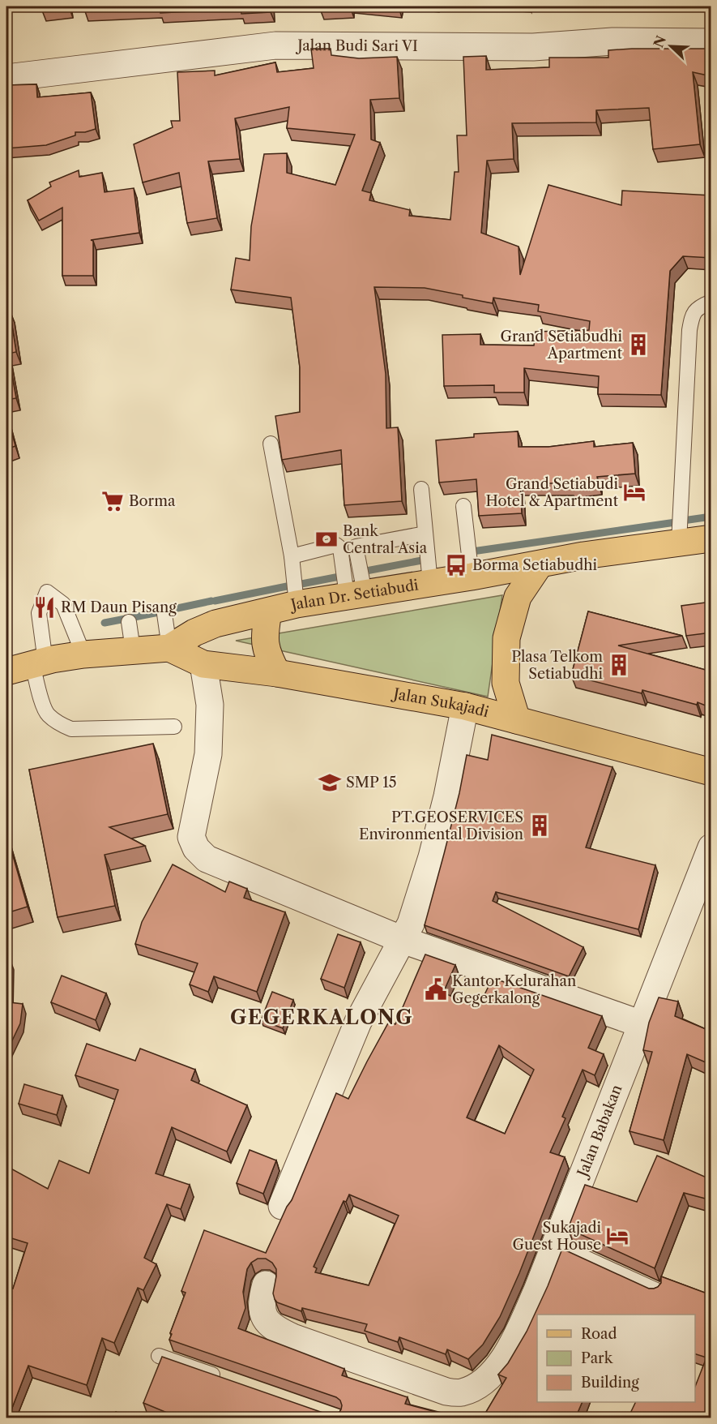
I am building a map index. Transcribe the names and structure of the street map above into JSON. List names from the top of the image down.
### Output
{
  "streets": {
    "main road": ["Jalan Dr. Setiabudi", "Jalan Sukajadi"],
    "street": ["Jalan Budi Sari VI", "Jalan Babakan"]
  },
  "crossings": [
    ["Jalan Dr. Setiabudi", "Jalan Sukajadi"]
  ],
  "districts": ["GEGERKALONG"],
  "places": {
    "building": ["Grand Setiabudhi Apartment", "Plasa Telkom Setiabudhi", "PT.GEOSERVICES Environmental Division"],
    "hotel": ["Grand Setiabudi Hotel & Apartment", "Sukajadi Guest House"],
    "supermarket": ["Borma"],
    "bank": ["Bank Central Asia"],
    "bus stop": ["Borma Setiabudhi"],
    "restaurant": ["RM Daun Pisang"],
    "school or university": ["SMP 15"],
    "public building": ["Kantor Kelurahan Gegerkalong"]
  },
  "legend": ["Road", "Park", "Building"],
  "north": "top left"
}
